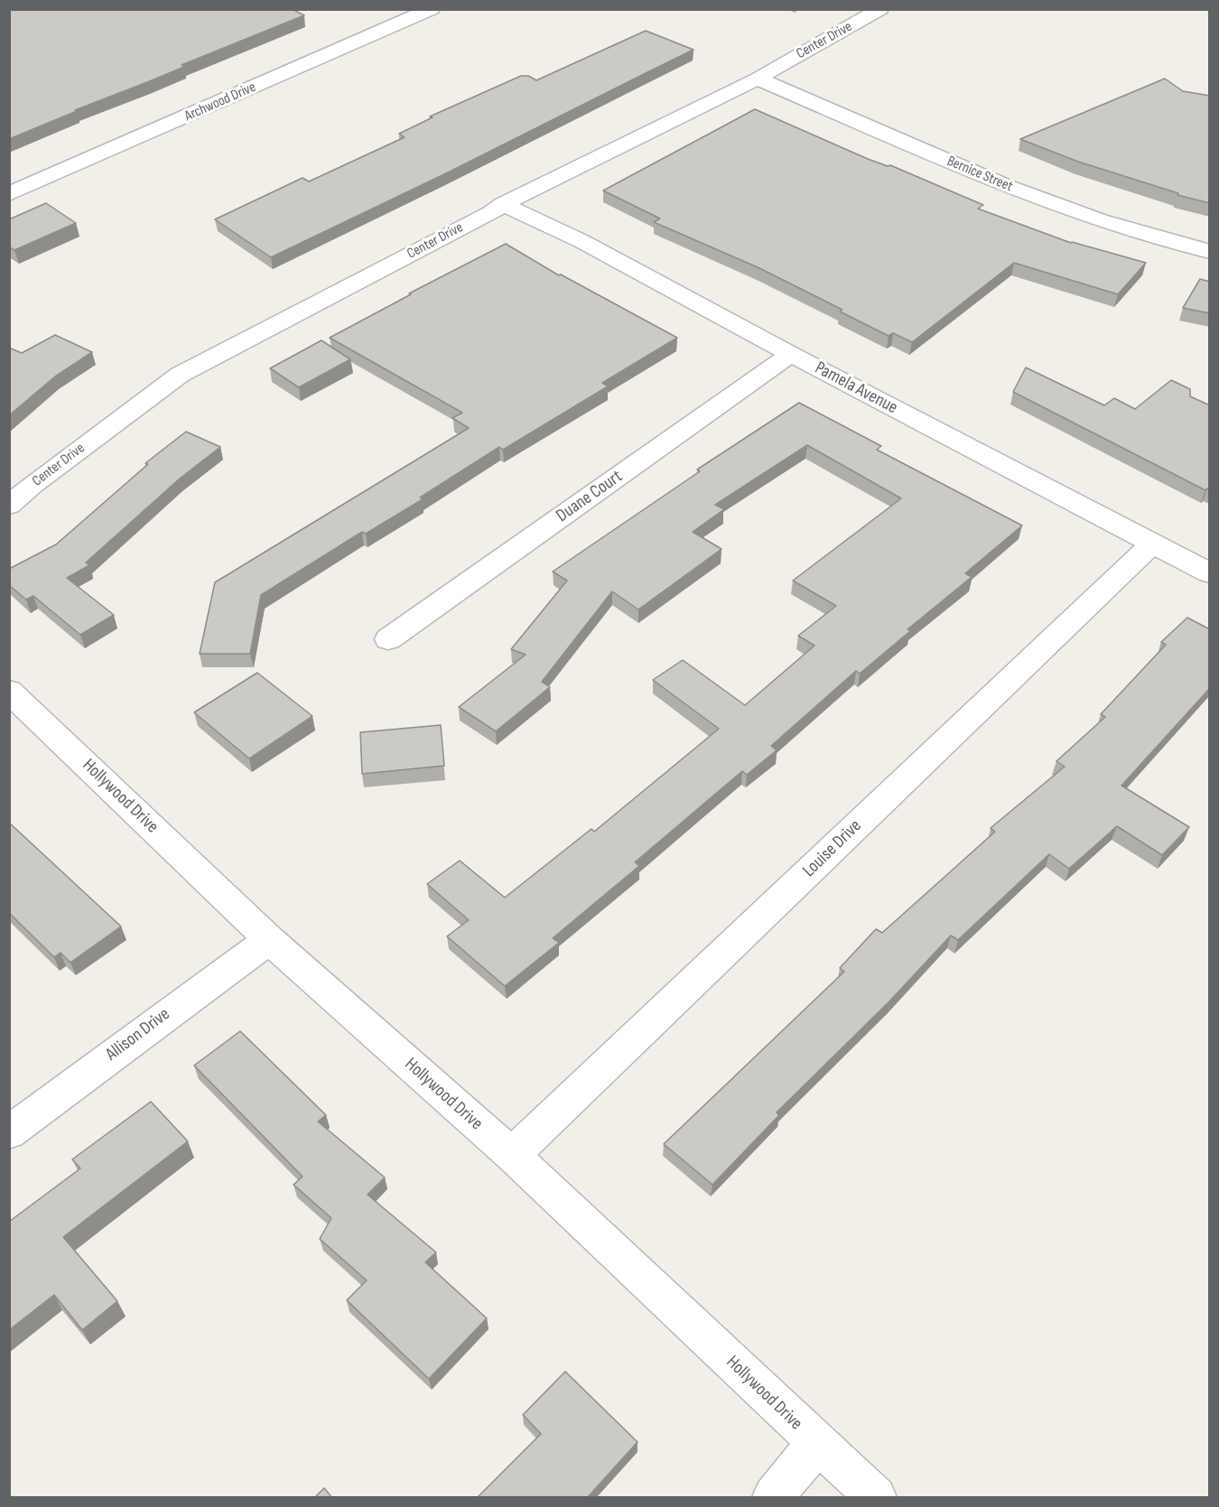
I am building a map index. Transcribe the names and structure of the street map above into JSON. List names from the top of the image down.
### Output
{
  "streets": {
    "street": [
      "Center Drive",
      "Archwood Drive",
      "Bernice Street",
      "Pamela Avenue",
      "Duane Court",
      "Hollywood Drive",
      "Louise Drive",
      "Allison Drive"
    ]
  },
  "crossings": [
    ["Center Drive", "Bernice Street"],
    ["Center Drive", "Pamela Avenue"],
    ["Pamela Avenue", "Duane Court"],
    ["Pamela Avenue", "Louise Drive"],
    ["Hollywood Drive", "Louise Drive"],
    ["Hollywood Drive", "Allison Drive"]
  ]
}
